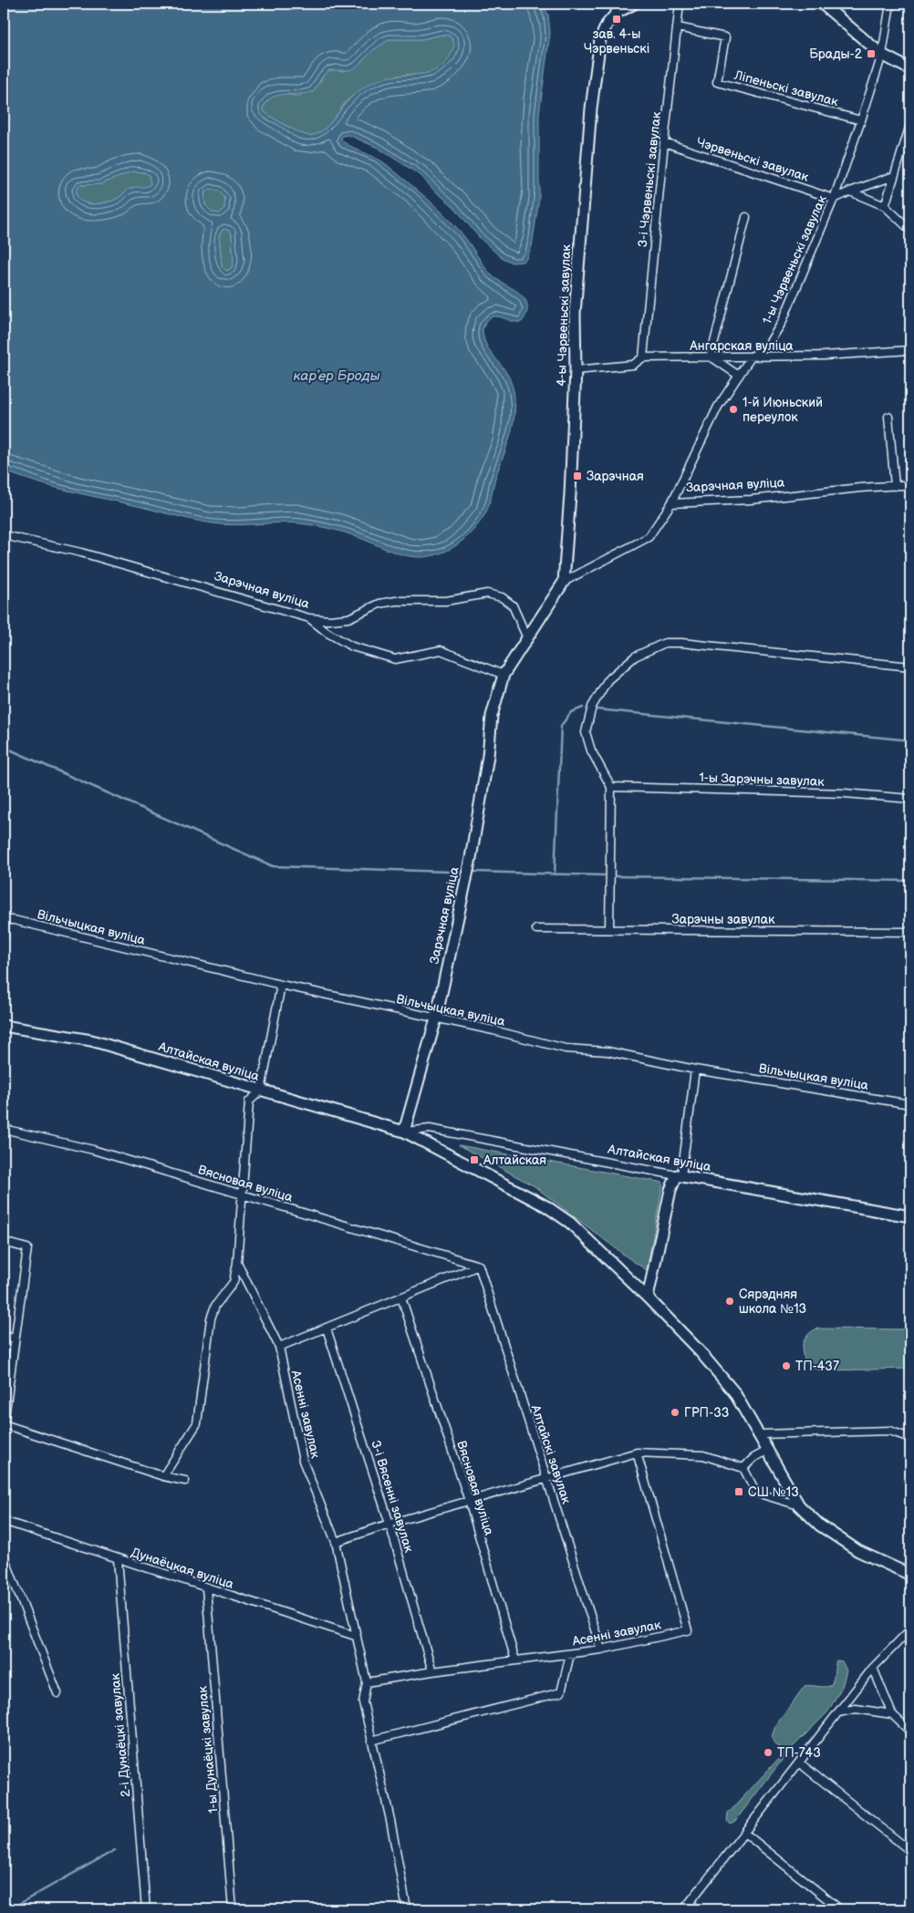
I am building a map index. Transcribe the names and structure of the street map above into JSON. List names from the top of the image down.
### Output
{
  "streets": {
    "main road": ["4-ы Чэрвеньскі завулак", "Зарэчная вуліца", "Алтайская вуліца"],
    "street": [
      "Ліпеньскі завулак",
      "Чэрвеньскі завулак",
      "3-і Чэрвеньскі завулак",
      "1-ы Чэрвеньскі завулак",
      "Ангарская вуліца",
      "1-ы Зарэчны завулак",
      "Зарэчны завулак",
      "Вільчыцкая вуліца",
      "Вясновая вуліца",
      "Асенні завулак",
      "Алтайскі завулак",
      "3-і Вясенні завулак",
      "Дунаёцкая вуліца",
      "2-і Дунаёцкі завулак",
      "1-ы Дунаёцкі завулак"
    ]
  },
  "crossings": [
    ["Ліпеньскі завулак", "3-і Чэрвеньскі завулак"],
    ["Ліпеньскі завулак", "1-ы Чэрвеньскі завулак"],
    ["Чэрвеньскі завулак", "3-і Чэрвеньскі завулак"],
    ["Чэрвеньскі завулак", "1-ы Чэрвеньскі завулак"],
    ["3-і Чэрвеньскі завулак", "Ангарская вуліца"],
    ["1-ы Чэрвеньскі завулак", "Ангарская вуліца"],
    ["1-ы Чэрвеньскі завулак", "Зарэчная вуліца"],
    ["4-ы Чэрвеньскі завулак", "Ангарская вуліца"],
    ["4-ы Чэрвеньскі завулак", "Зарэчная вуліца"],
    ["Зарэчная вуліца", "Вільчыцкая вуліца"],
    ["Зарэчная вуліца", "Алтайская вуліца"],
    ["Вясновая вуліца", "Асенні завулак"],
    ["Вясновая вуліца", "Алтайскі завулак"],
    ["Асенні завулак", "Алтайскі завулак"],
    ["Асенні завулак", "3-і Вясенні завулак"],
    ["Асенні завулак", "Дунаёцкая вуліца"],
    ["Дунаёцкая вуліца", "2-і Дунаёцкі завулак"],
    ["Дунаёцкая вуліца", "1-ы Дунаёцкі завулак"]
  ],
  "water": ["карʼер Броды"],
  "places": {
    "transit": [
      "зав. 4-ы Чэрвеньскі",
      "Брады-2",
      "Зарэчная",
      "Алтайская",
      "СШ №13"
    ],
    "other": [
      "1-й Июньский переулок",
      "Сярэдняя школа №13",
      "ТП-437",
      "ГРП-33",
      "ТП-743"
    ]
  }
}
